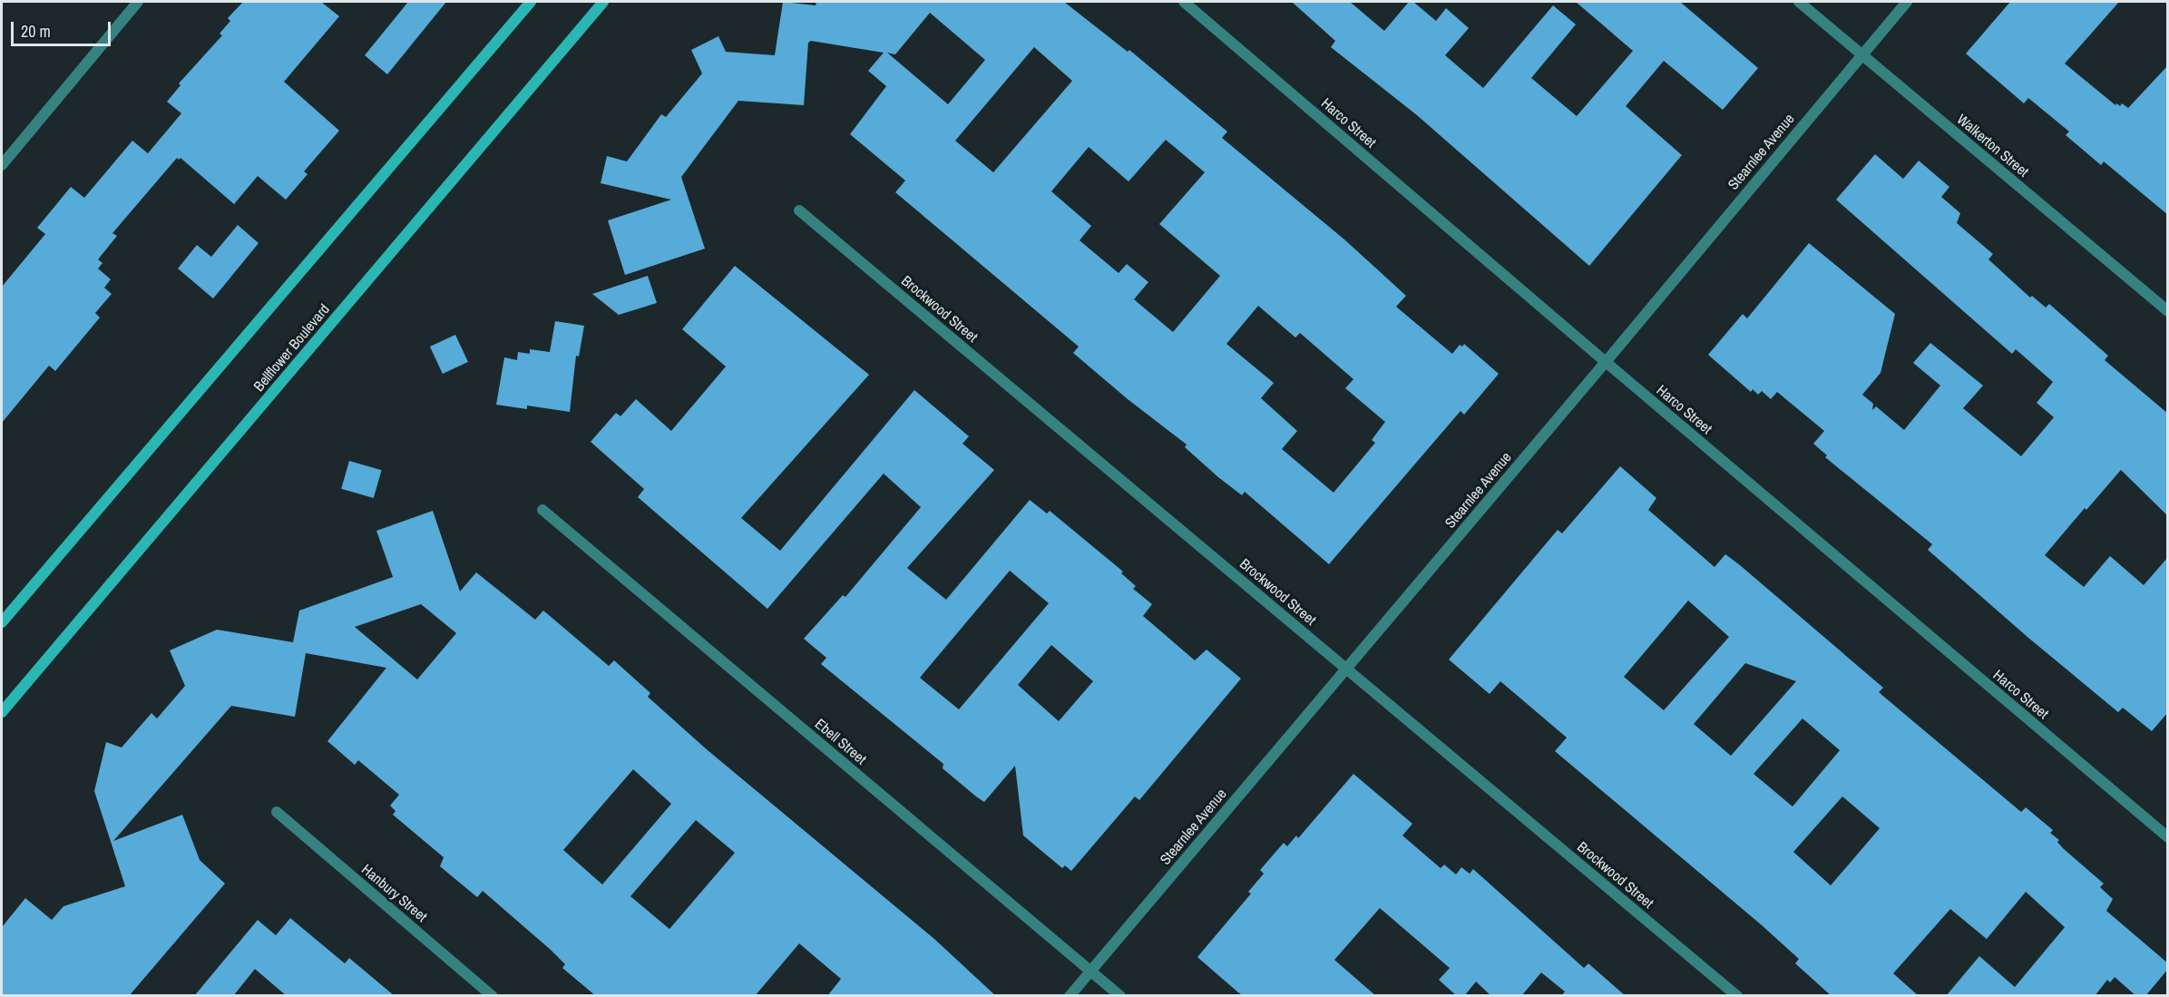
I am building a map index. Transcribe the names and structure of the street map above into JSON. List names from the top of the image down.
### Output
{
  "streets": {
    "main road": ["Bellflower Boulevard"],
    "street": [
      "Harco Street",
      "Walkerton Street",
      "Stearnlee Avenue",
      "Brockwood Street",
      "Ebell Street",
      "Hanbury Street"
    ]
  },
  "crossings": [
    ["Harco Street", "Stearnlee Avenue"],
    ["Walkerton Street", "Stearnlee Avenue"],
    ["Stearnlee Avenue", "Brockwood Street"],
    ["Stearnlee Avenue", "Ebell Street"]
  ],
  "scale_bar": "20 m"
}
